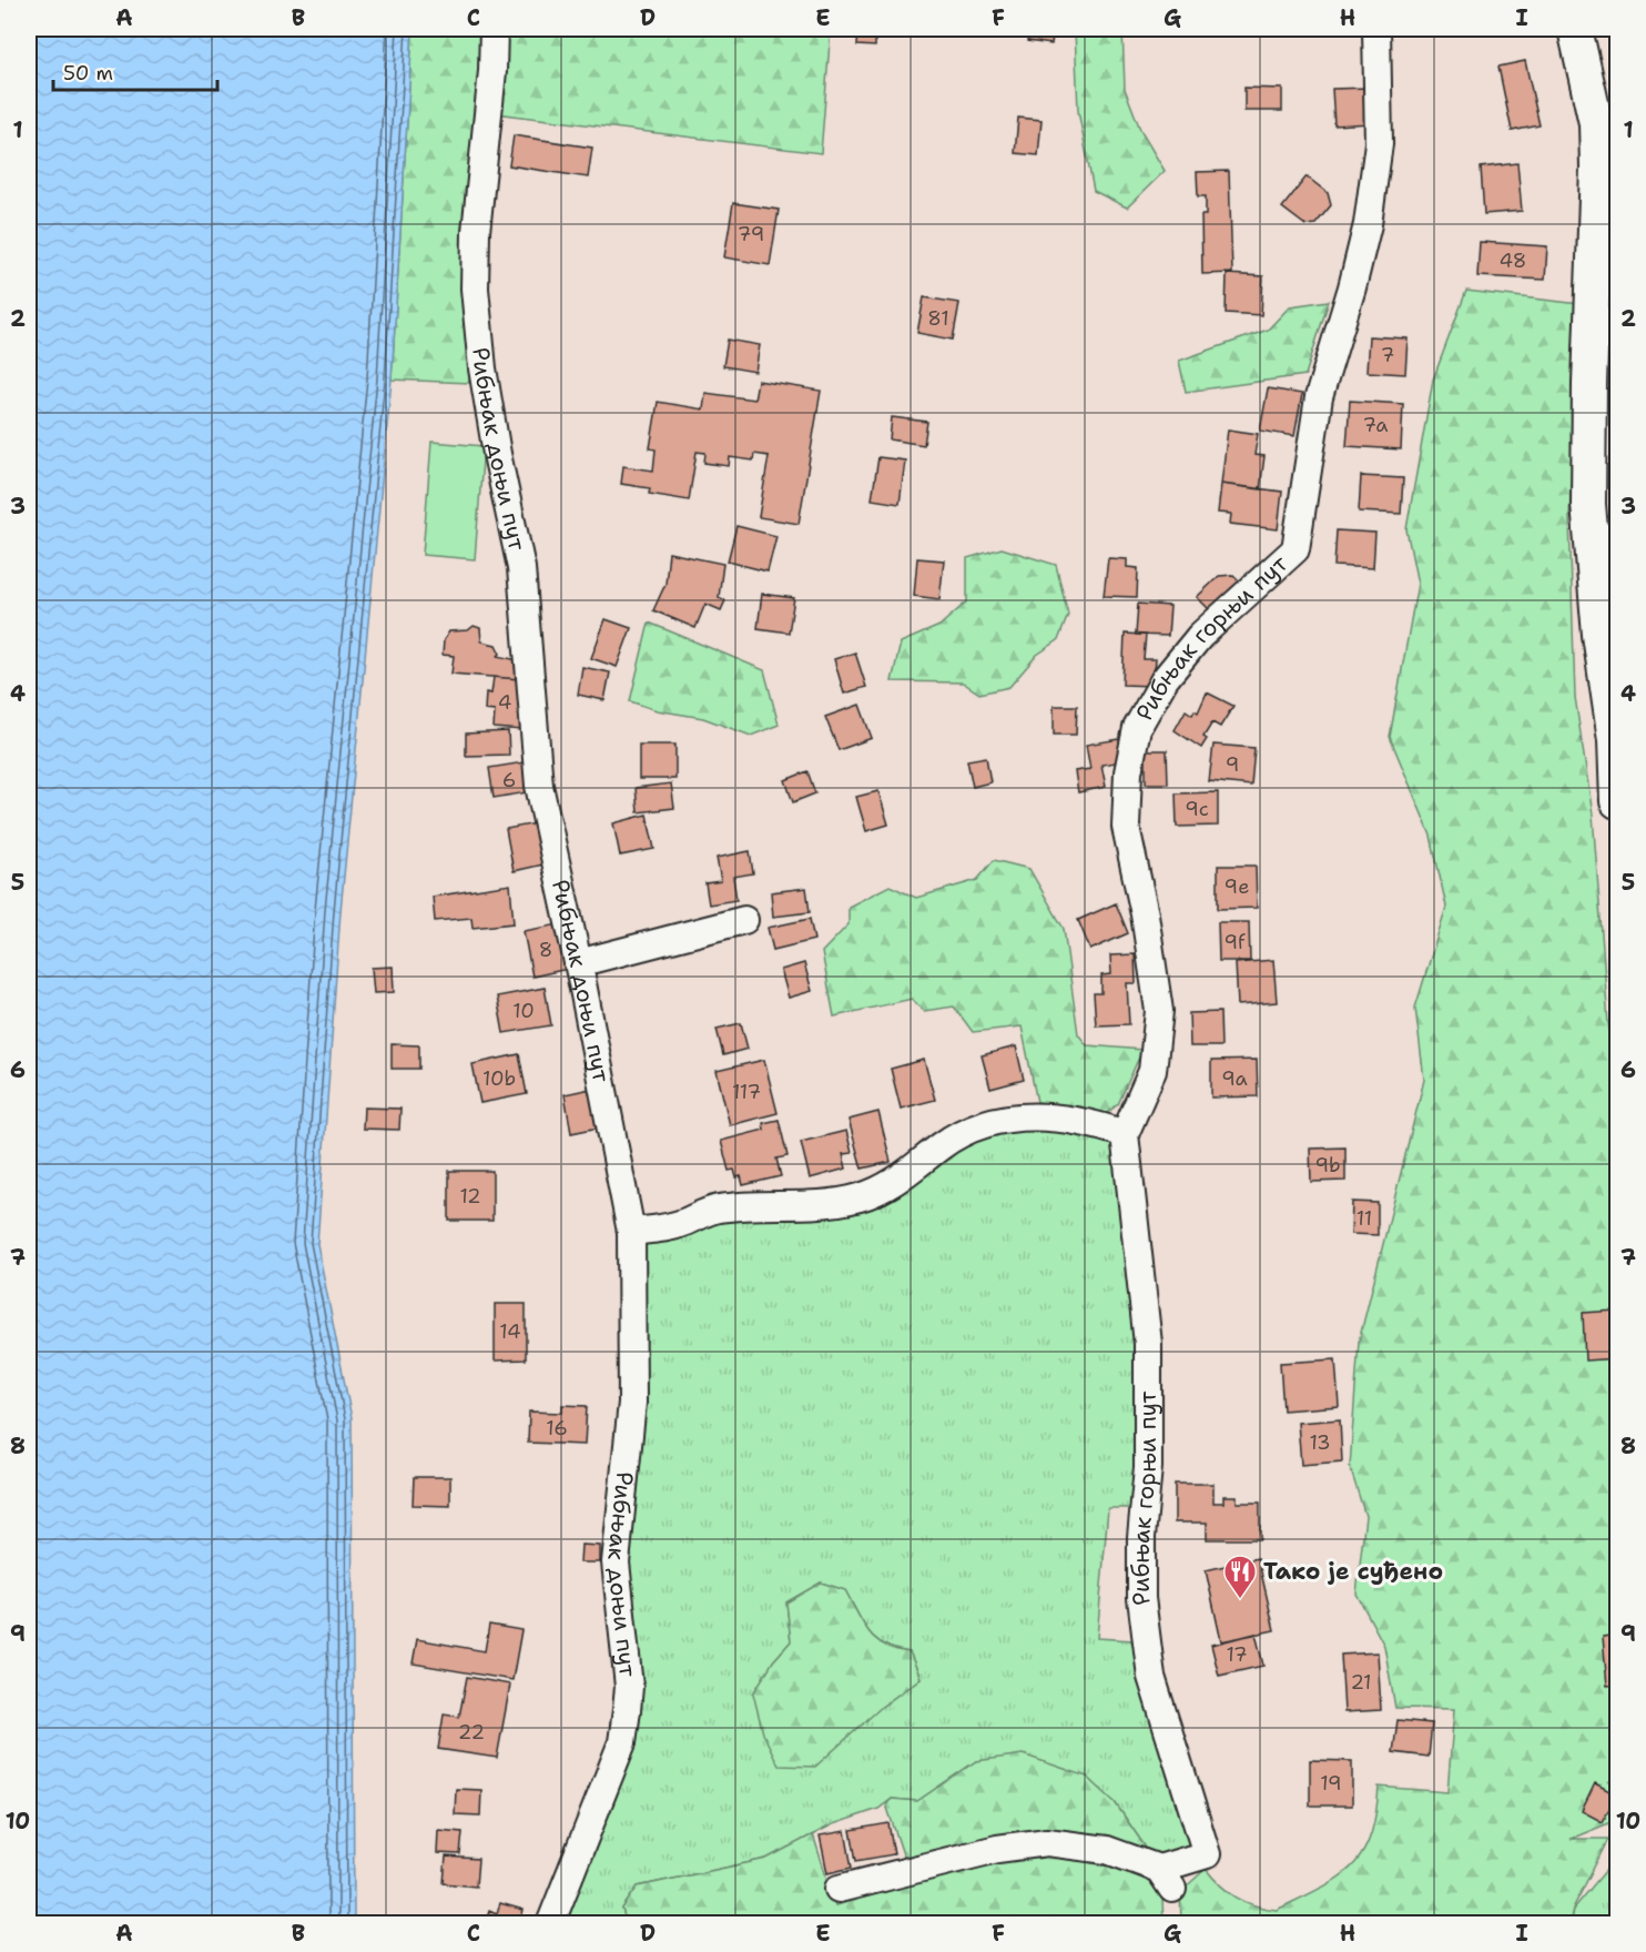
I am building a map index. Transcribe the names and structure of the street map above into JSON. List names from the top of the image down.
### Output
{
  "streets": {
    "street": ["Рибњак доњи пут", "Рибњак горњи пут"]
  },
  "places": {
    "restaurant": ["Тако је суђено"]
  },
  "house_numbers": [
    "79",
    "48",
    "81",
    "7",
    "7a",
    "4",
    "9",
    "6",
    "9c",
    "9e",
    "9f",
    "8",
    "10",
    "10b",
    "9a",
    "117",
    "9b",
    "12",
    "11",
    "14",
    "16",
    "13",
    "17",
    "21",
    "22",
    "19"
  ],
  "scale_bar": "50 m",
  "grid": {
    "columns": [
      "A",
      "B",
      "C",
      "D",
      "E",
      "F",
      "G",
      "H",
      "I"
    ],
    "rows": [
      "1",
      "2",
      "3",
      "4",
      "5",
      "6",
      "7",
      "8",
      "9",
      "10"
    ]
  }
}
